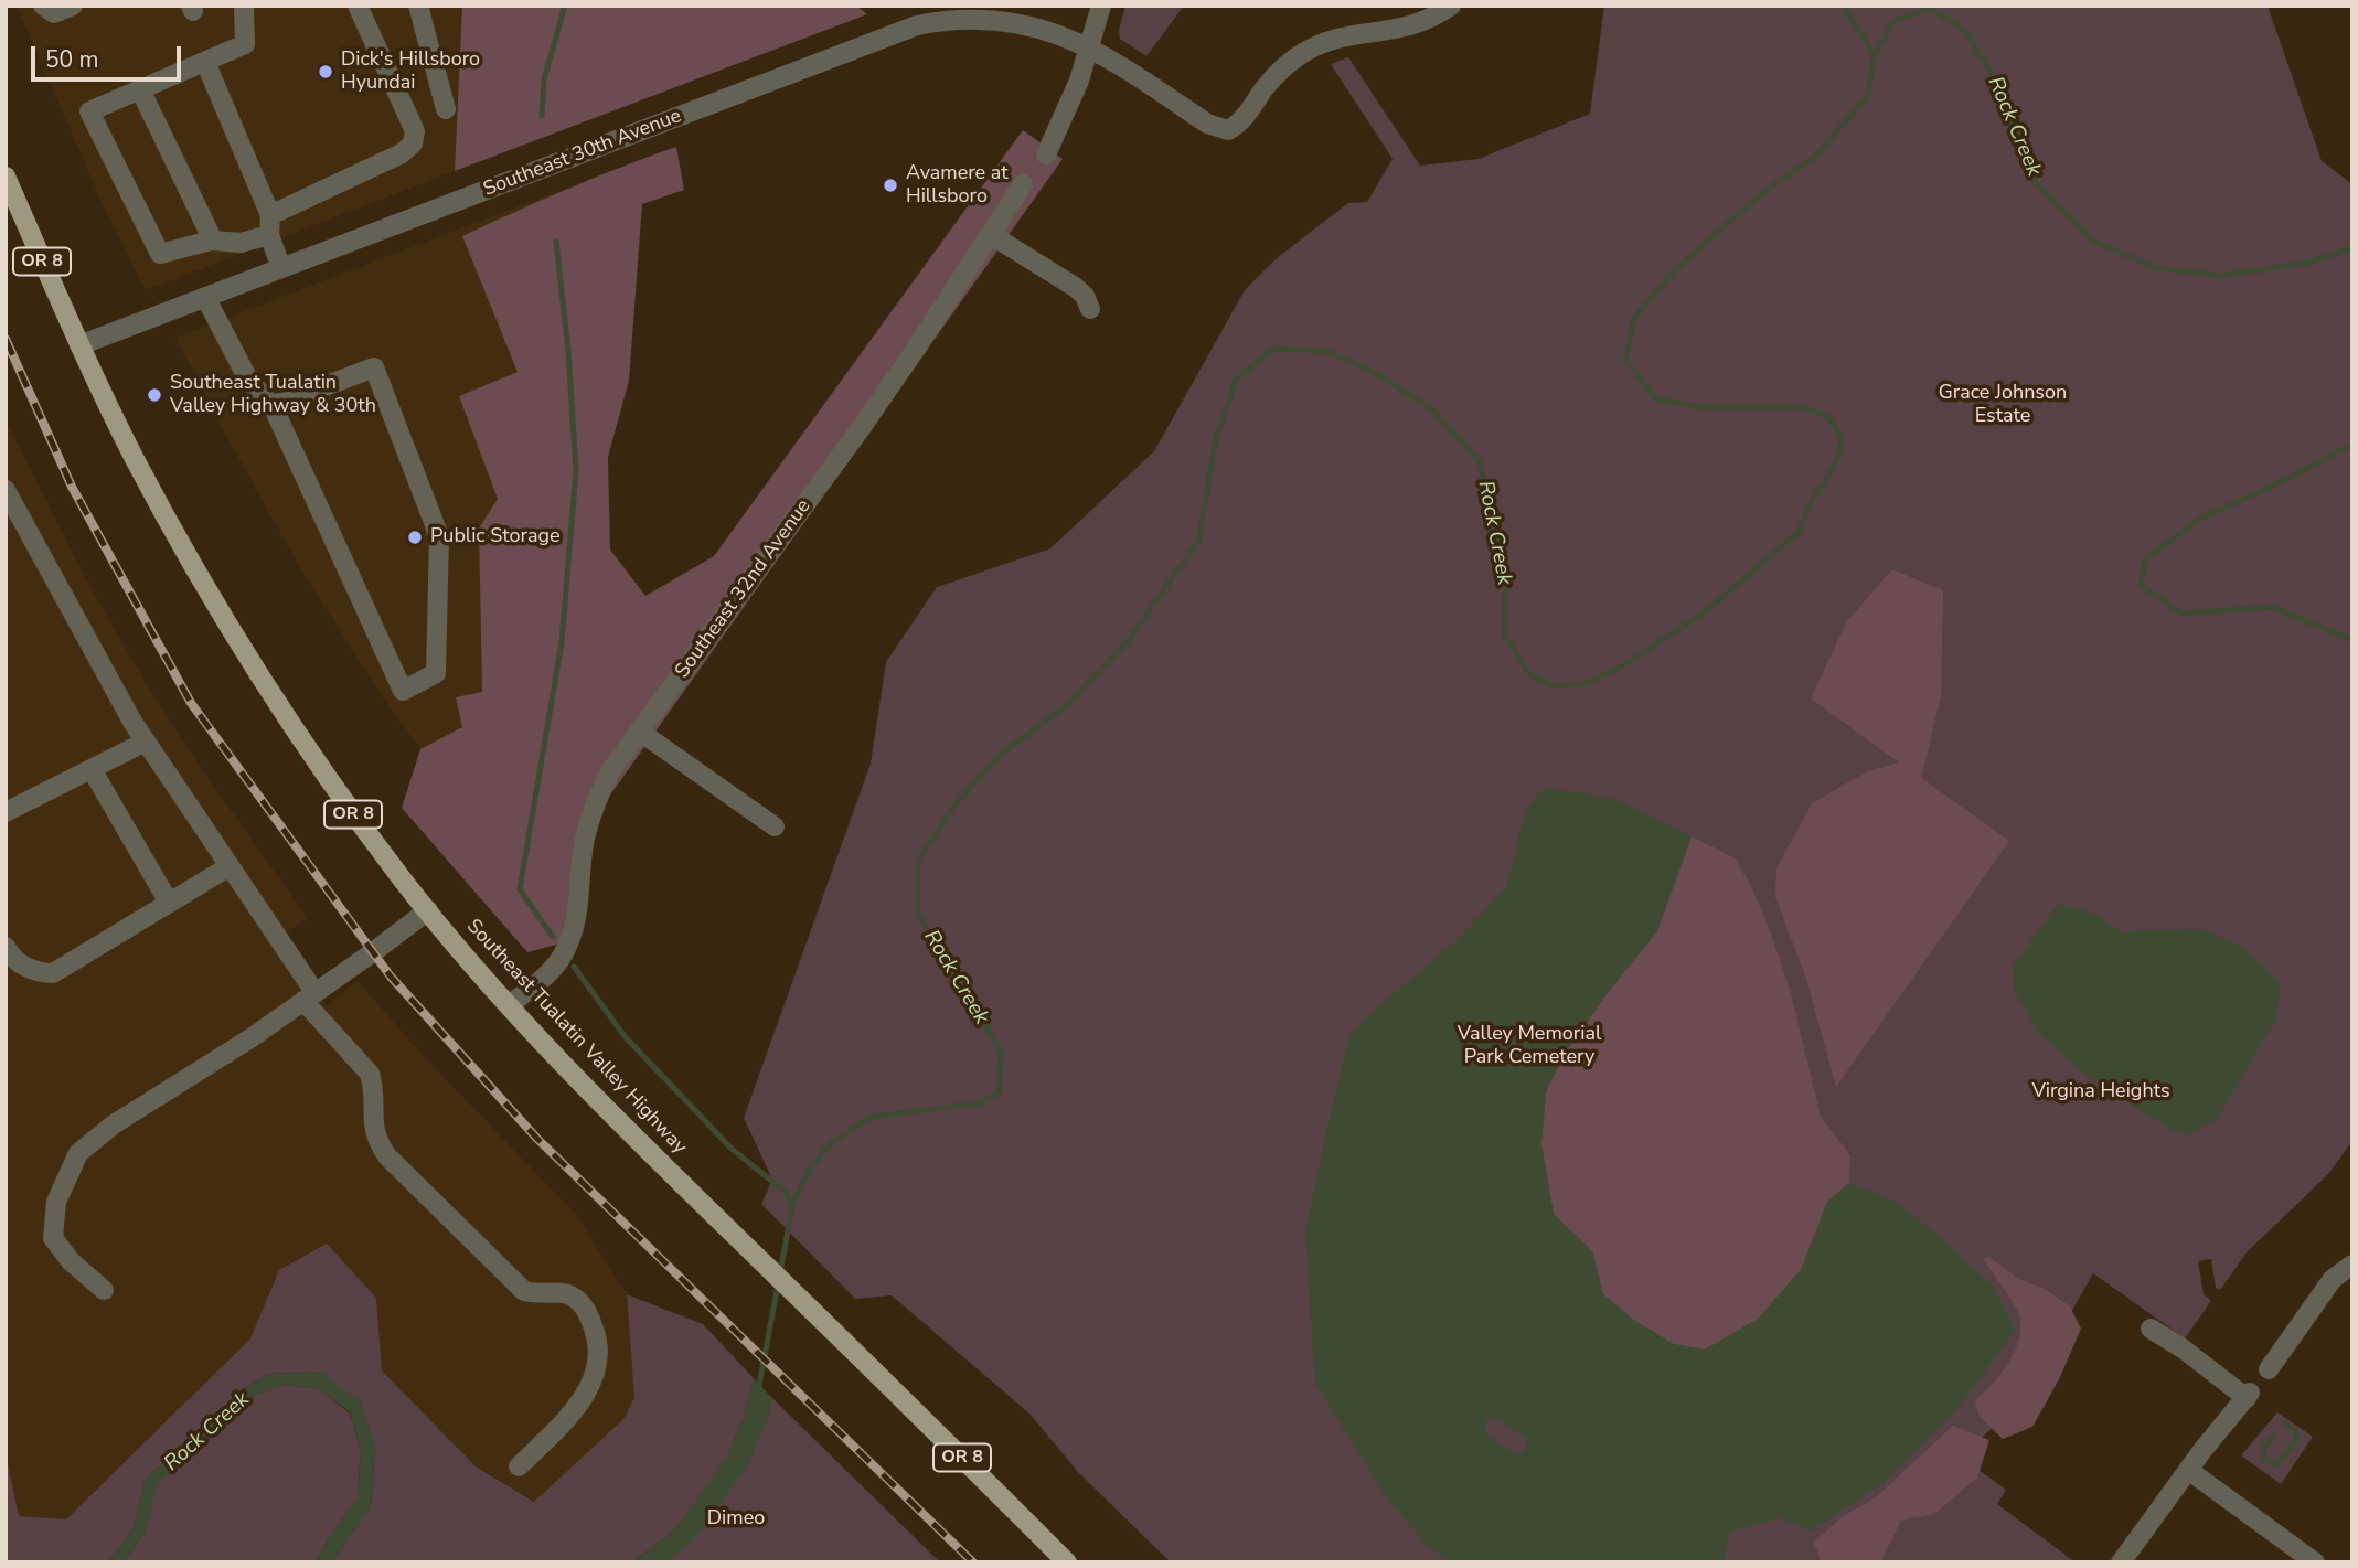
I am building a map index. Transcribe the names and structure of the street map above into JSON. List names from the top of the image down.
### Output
{
  "streets": {
    "main road": ["OR 8", "Southeast Tualatin Valley Highway"],
    "street": ["Southeast 30th Avenue", "Southeast 32nd Avenue"]
  },
  "crossings": [
    ["Southeast 30th Avenue", "Southeast Tualatin Valley Highway"],
    ["Southeast 32nd Avenue", "Southeast Tualatin Valley Highway"]
  ],
  "water": ["Rock Creek"],
  "parks": [
    "Grace Johnson Estate",
    "Valley Memorial Park Cemetery",
    "Virgina Heights",
    "Dimeo"
  ],
  "places": [
    "Dick's Hillsboro Hyundai",
    "Avamere at Hillsboro",
    "Southeast Tualatin Valley Highway & 30th",
    "Public Storage"
  ],
  "scale_bar": "50 m"
}
